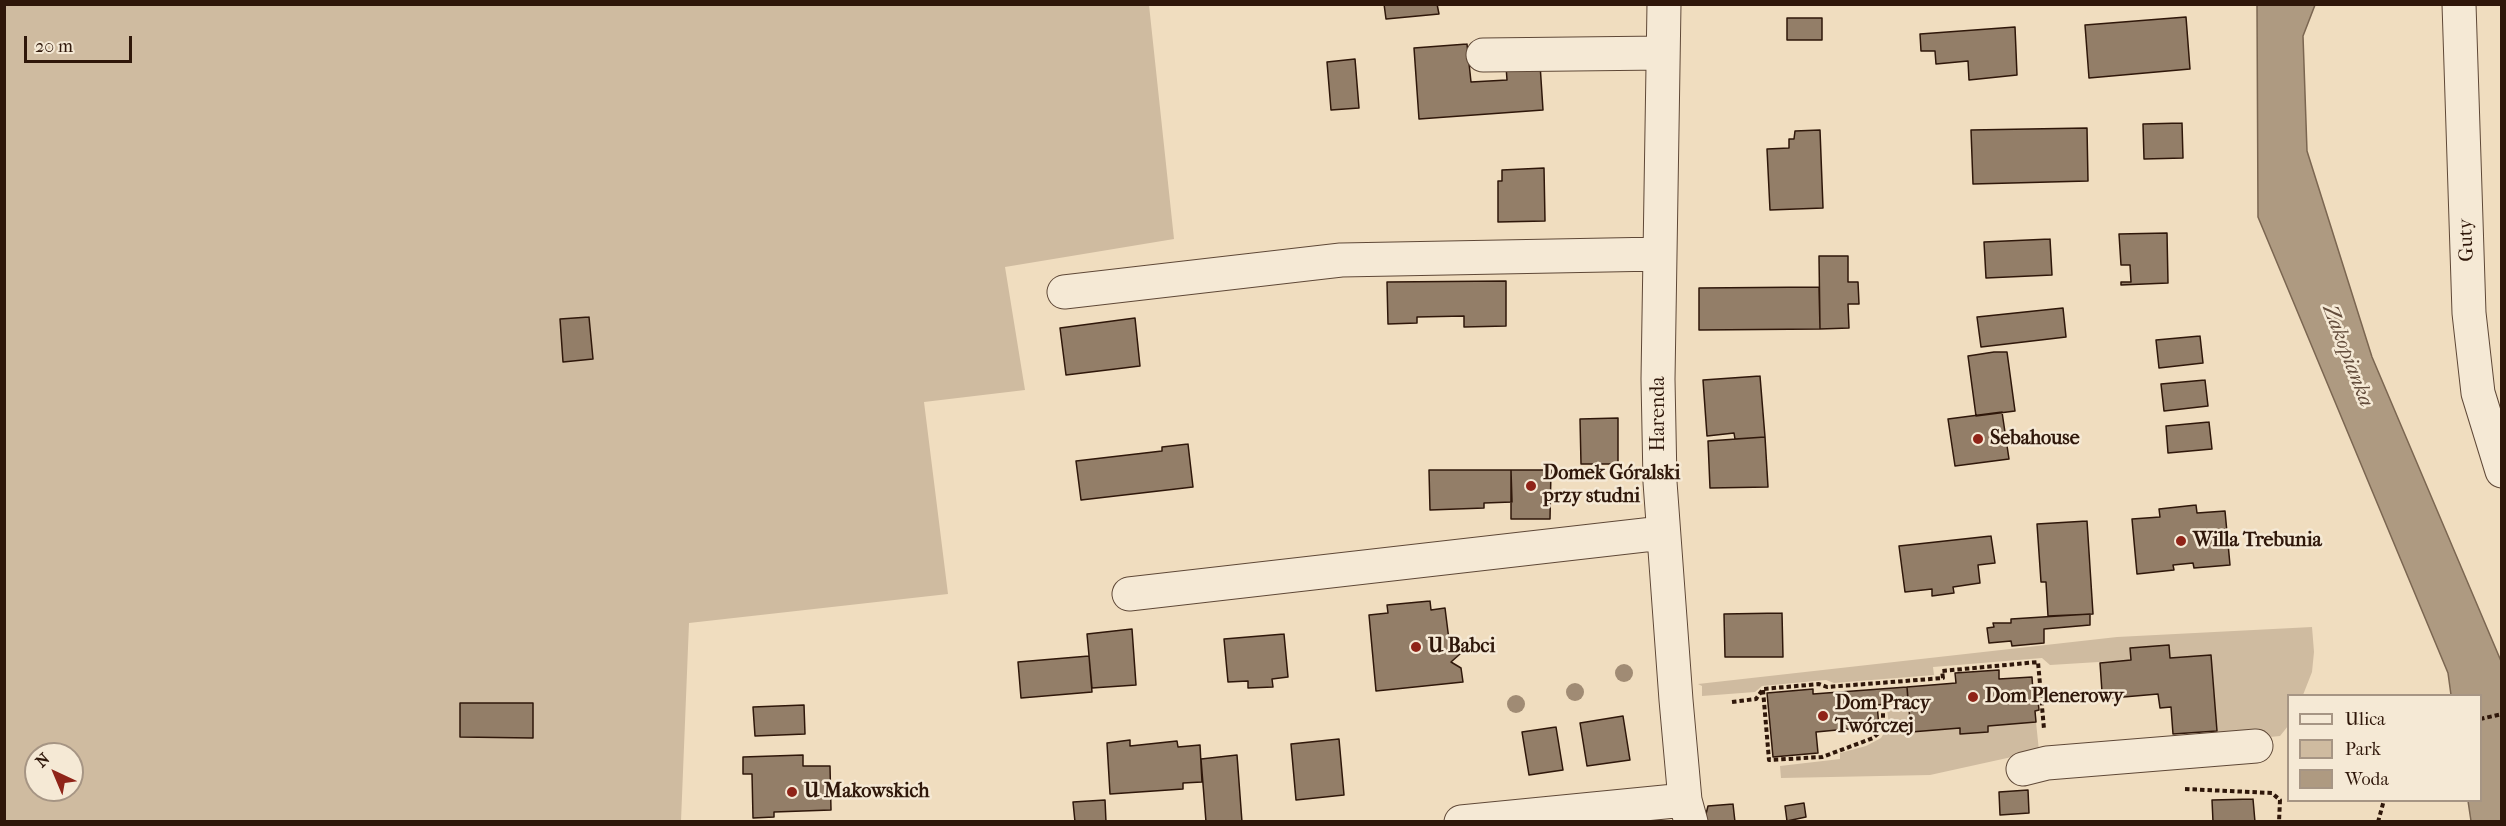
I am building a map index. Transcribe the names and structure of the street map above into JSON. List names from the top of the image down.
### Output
{
  "streets": {
    "street": ["Guty", "Harenda"]
  },
  "water": ["Zakopianka"],
  "places": [
    "Sebahouse",
    "Domek Góralski przy studni",
    "Willa Trebunia",
    "U Babci",
    "Dom Plenerowy",
    "Dom Pracy Twórczej",
    "U Makowskich"
  ],
  "legend": ["Ulica", "Park", "Woda"],
  "scale_bar": "20 m",
  "north": "top left"
}
